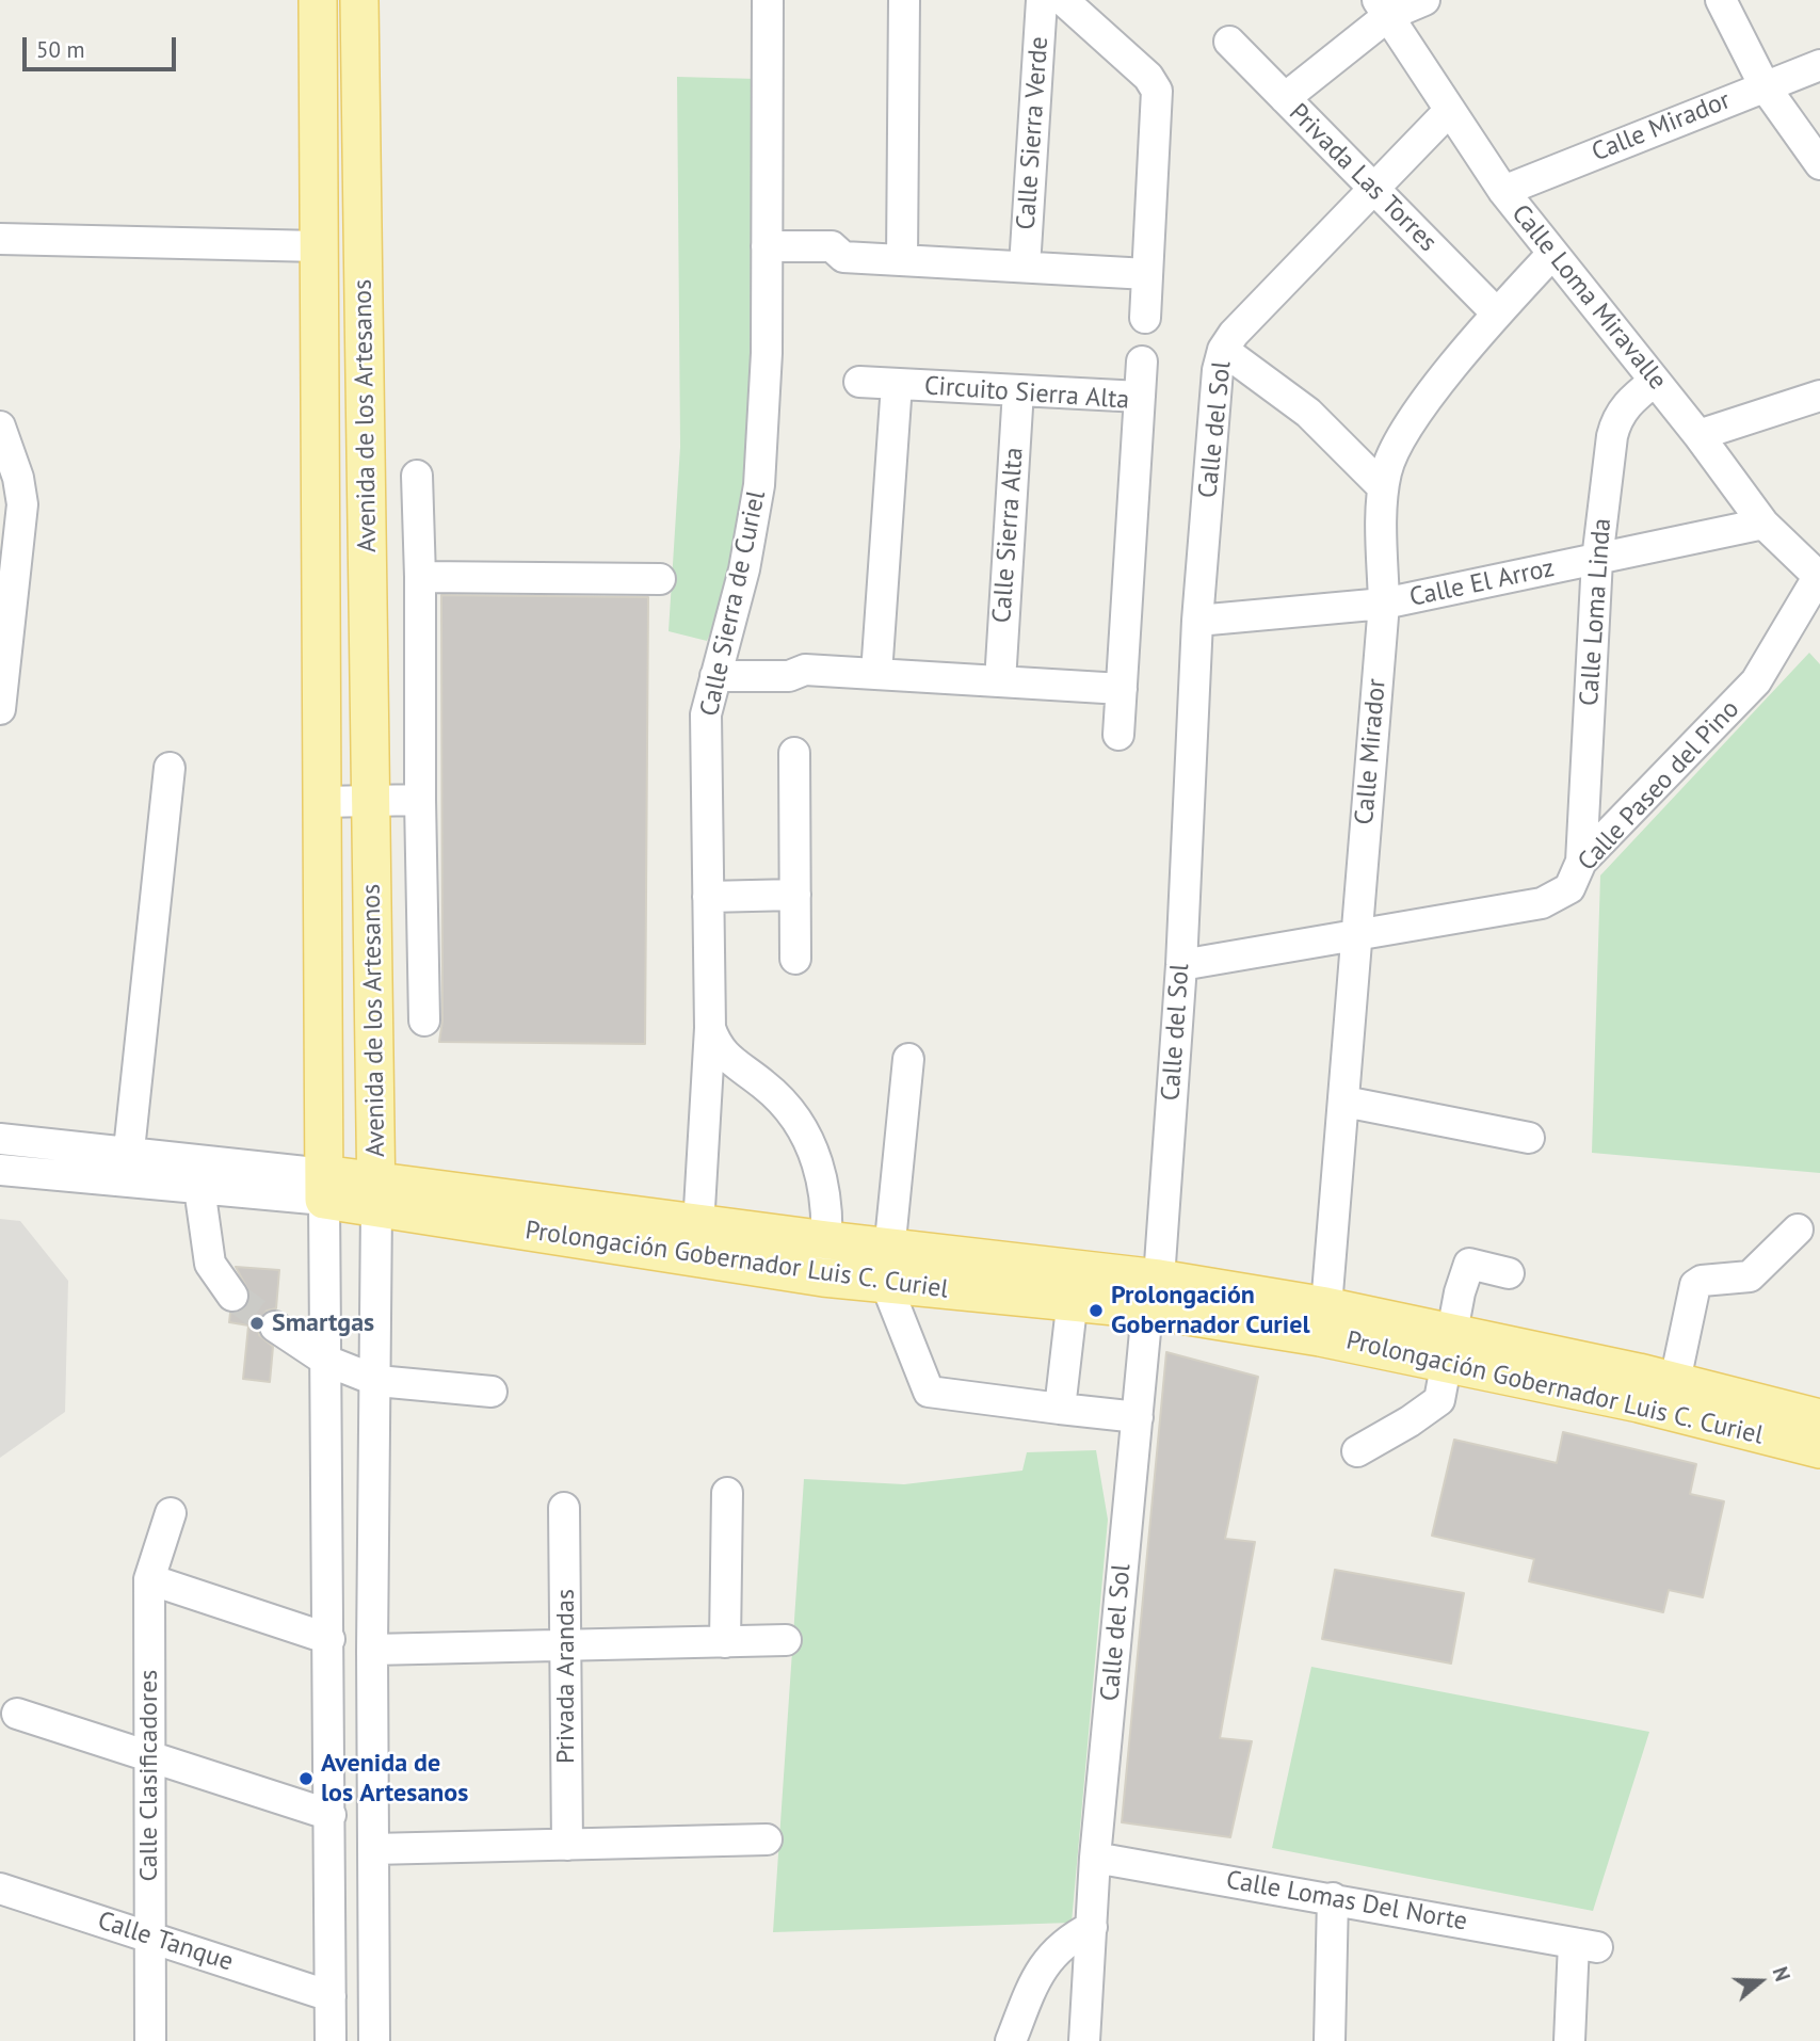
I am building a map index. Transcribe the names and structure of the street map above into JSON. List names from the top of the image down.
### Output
{
  "streets": {
    "main road": ["Avenida de los Artesanos", "Prolongación Gobernador Luis C. Curiel"],
    "street": [
      "Calle Mirador",
      "Calle Sierra Verde",
      "Privada Las Torres",
      "Calle Loma Miravalle",
      "Circuito Sierra Alta",
      "Calle del Sol",
      "Calle Sierra Alta",
      "Calle El Arroz",
      "Calle Sierra de Curiel",
      "Calle Loma Linda",
      "Calle Paseo del Pino",
      "Privada Arandas",
      "Calle Clasificadores",
      "Calle Lomas Del Norte",
      "Calle Tanque"
    ]
  },
  "crossings": [
    ["Calle Mirador", "Privada Las Torres"],
    ["Calle Mirador", "Calle Loma Miravalle"],
    ["Calle Mirador", "Calle El Arroz"],
    ["Calle Mirador", "Calle Paseo del Pino"],
    ["Calle Mirador", "Prolongación Gobernador Luis C. Curiel"],
    ["Privada Las Torres", "Calle del Sol"],
    ["Calle Loma Miravalle", "Calle del Sol"],
    ["Calle Loma Miravalle", "Calle El Arroz"],
    ["Calle Loma Miravalle", "Calle Loma Linda"],
    ["Calle Loma Miravalle", "Calle Paseo del Pino"],
    ["Circuito Sierra Alta", "Calle Sierra Alta"],
    ["Avenida de los Artesanos", "Prolongación Gobernador Luis C. Curiel"],
    ["Avenida de los Artesanos", "Calle Tanque"],
    ["Calle del Sol", "Calle El Arroz"],
    ["Calle del Sol", "Calle Paseo del Pino"],
    ["Calle del Sol", "Prolongación Gobernador Luis C. Curiel"],
    ["Calle del Sol", "Calle Lomas Del Norte"],
    ["Calle El Arroz", "Calle Loma Linda"],
    ["Calle Sierra de Curiel", "Prolongación Gobernador Luis C. Curiel"],
    ["Calle Loma Linda", "Calle Paseo del Pino"],
    ["Calle Clasificadores", "Calle Tanque"]
  ],
  "places": ["Prolongación Gobernador Curiel", "Smartgas", "Avenida de los Artesanos"],
  "scale_bar": "50 m",
  "north": "right"
}
